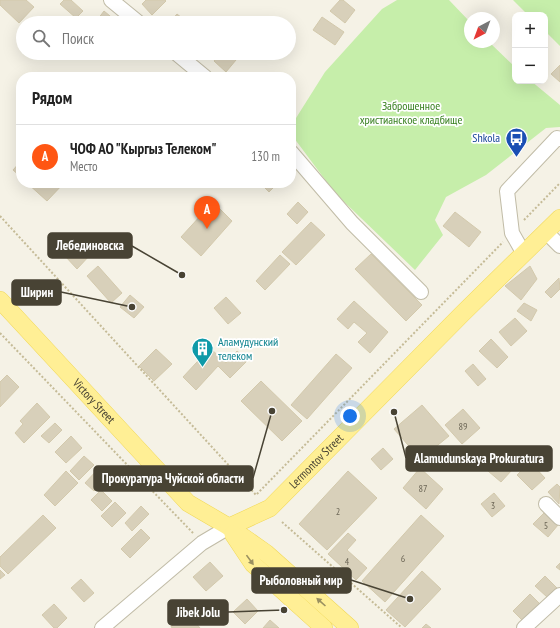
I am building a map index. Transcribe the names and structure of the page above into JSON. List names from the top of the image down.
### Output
{
  "streets": {
    "main road": ["Victory Street", "Lermontov Street"]
  },
  "crossings": [
    ["Victory Street", "Lermontov Street"]
  ],
  "parks": ["Заброшенное христианское кладбище"],
  "places": {
    "bus stop": ["Shkola"],
    "other": [
      "Лебединовска",
      "Ширин",
      "Прокуратура Чуйской области",
      "Alamudunskaya Prokuratura",
      "Рыболовный мир",
      "Jibek Jolu"
    ],
    "building": ["Аламудунский телеком"]
  },
  "house_numbers": [
    "89",
    "87",
    "3",
    "2",
    "5",
    "6",
    "4"
  ],
  "north": "bottom left",
  "page": {
    "map_buttons": ["+", "−"],
    "search": "Поиск",
    "heading": "Рядом",
    "list": [
      {
        "mark": "A",
        "name": "ЧОФ АО \"Кыргыз Телеком\"",
        "note": "Место",
        "value": "130 m"
      }
    ],
    "pins": "A"
  }
}
